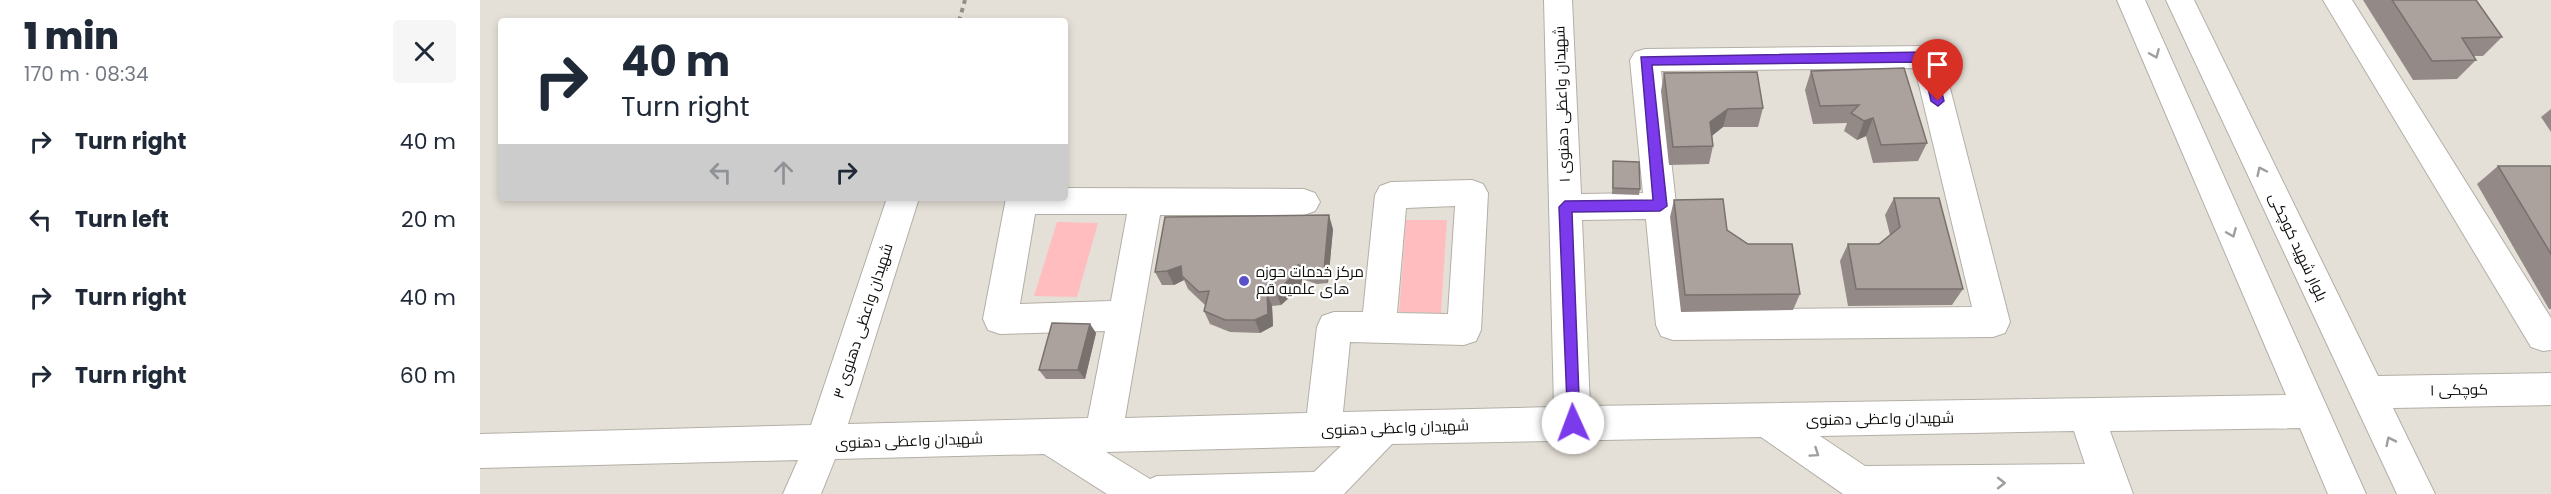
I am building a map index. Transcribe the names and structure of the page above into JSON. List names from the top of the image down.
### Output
{
  "streets": {
    "street": [
      "شهیدان واعظی دهنوی ۱",
      "بلوار شهید کوچکی",
      "شهیدان واعظی دهنوی ۳",
      "کوچکی ۱",
      "شهیدان واعظی دهنوی"
    ]
  },
  "crossings": [
    ["شهیدان واعظی دهنوی ۱", "شهیدان واعظی دهنوی"],
    ["بلوار شهید کوچکی", "کوچکی ۱"],
    ["شهیدان واعظی دهنوی ۳", "شهیدان واعظی دهنوی"]
  ],
  "places": ["مرکز خدمات حوزه های علمیه قم"],
  "page": {
    "heading": ["1 min", "170 m · 08:34"],
    "turn": ["40 m", "Turn right"],
    "list": [
      {
        "name": "Turn right",
        "value": "40 m"
      },
      {
        "name": "Turn left",
        "value": "20 m"
      },
      {
        "name": "Turn right",
        "value": "40 m"
      },
      {
        "name": "Turn right",
        "value": "60 m"
      }
    ]
  }
}
